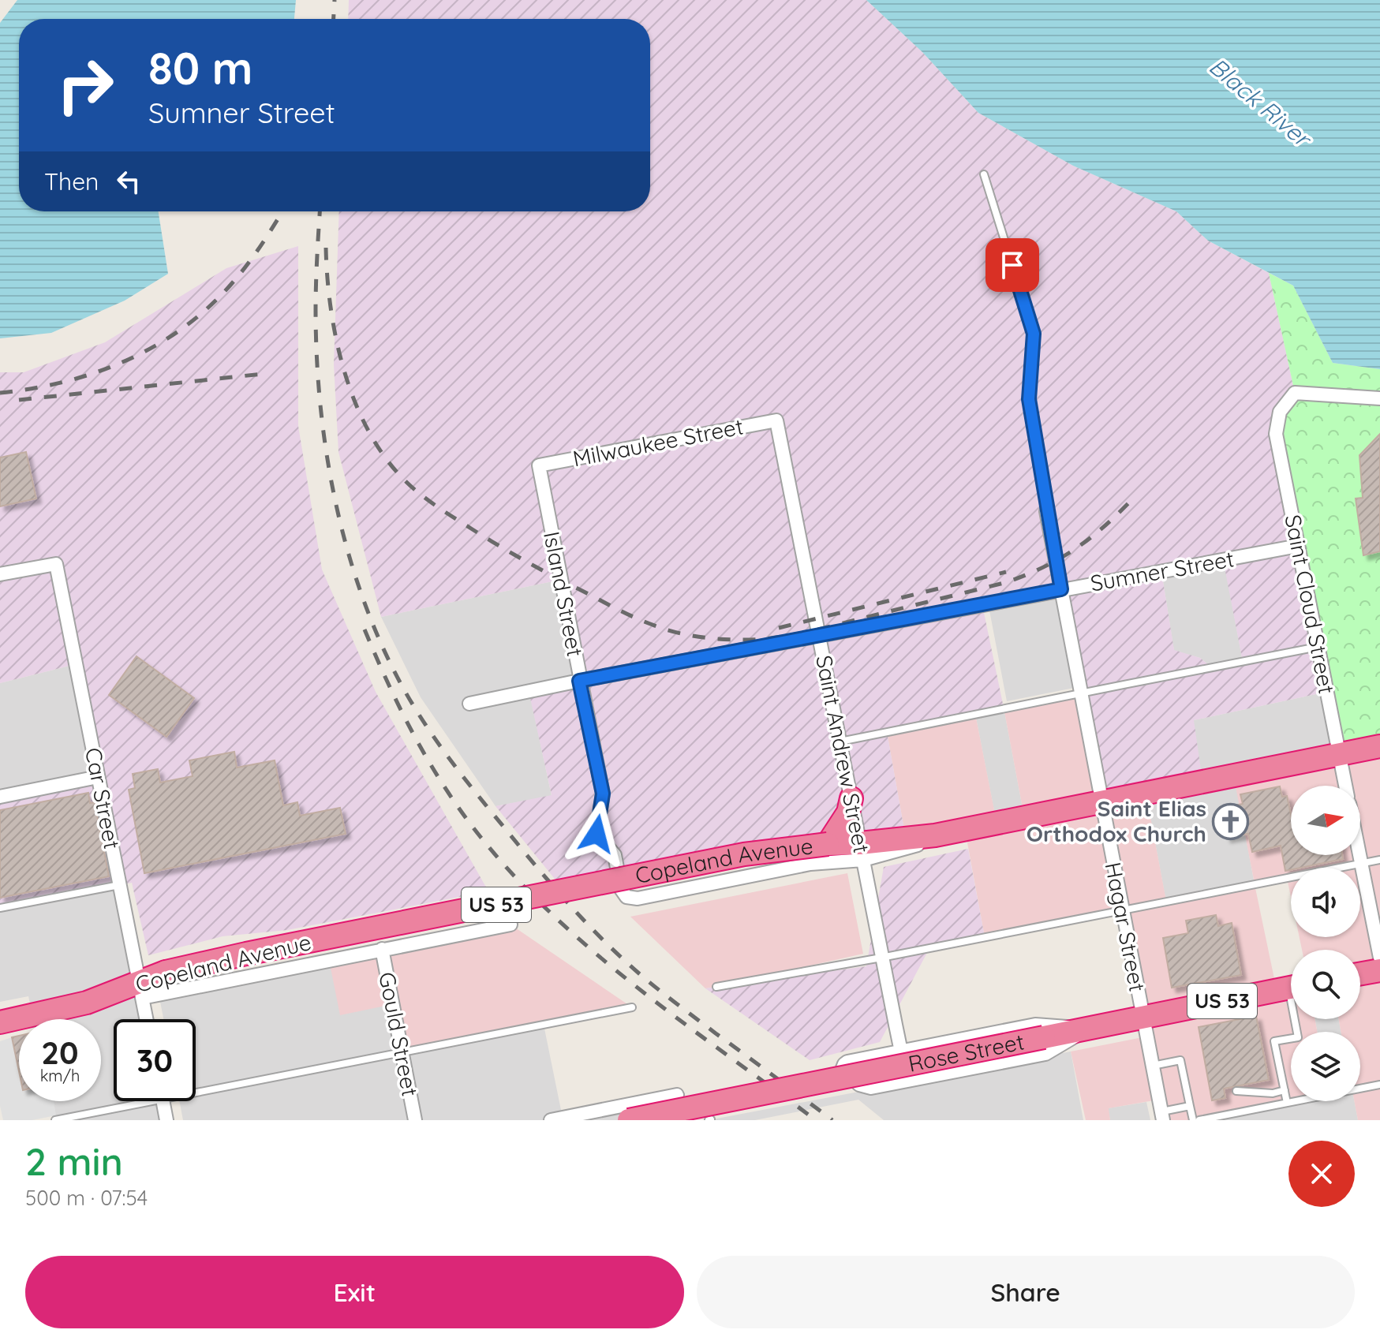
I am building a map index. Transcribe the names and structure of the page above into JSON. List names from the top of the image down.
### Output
{
  "streets": {
    "highway": ["Copeland Avenue", "US 53", "Rose Street"],
    "street": [
      "Milwaukee Street",
      "Sumner Street",
      "Island Street",
      "Saint Cloud Street",
      "Saint Andrew Street",
      "Car Street",
      "Hagar Street",
      "Gould Street"
    ]
  },
  "crossings": [
    ["Milwaukee Street", "Island Street"],
    ["Milwaukee Street", "Saint Andrew Street"],
    ["Sumner Street", "Island Street"],
    ["Sumner Street", "Saint Cloud Street"],
    ["Sumner Street", "Saint Andrew Street"],
    ["Sumner Street", "Hagar Street"],
    ["Island Street", "Saint Andrew Street"],
    ["Island Street", "Copeland Avenue"],
    ["Saint Cloud Street", "Copeland Avenue"],
    ["Saint Andrew Street", "Copeland Avenue"],
    ["Car Street", "Copeland Avenue"],
    ["Copeland Avenue", "Hagar Street"],
    ["Hagar Street", "Rose Street"]
  ],
  "water": ["Black River"],
  "places": {
    "church": ["Saint Elias Orthodox Church"]
  },
  "north": "right",
  "page": {
    "turn": ["80 m", "Sumner Street"],
    "then": "Then",
    "speed": "20 km/h",
    "limit": "30",
    "heading": ["2 min", "500 m · 07:54"],
    "buttons": ["Exit", "Share"]
  }
}
